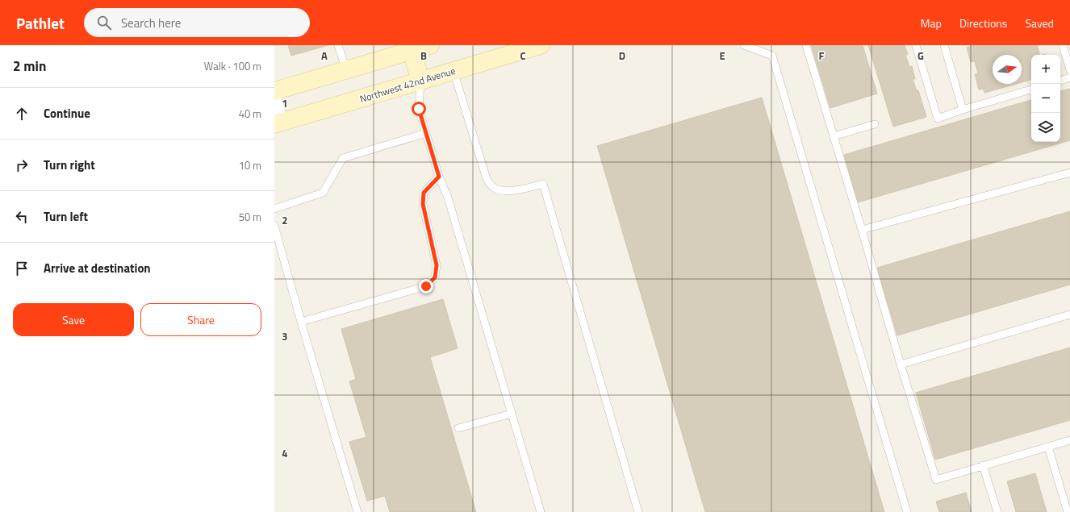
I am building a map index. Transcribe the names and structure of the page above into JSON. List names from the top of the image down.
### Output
{
  "streets": {
    "main road": ["Northwest 42nd Avenue"]
  },
  "north": "right",
  "page": {
    "header": "Pathlet",
    "search": "Search here",
    "nav": ["Map", "Directions", "Saved"],
    "heading": ["2 min", "Walk · 100 m"],
    "map_buttons": ["+", "−"],
    "list": [
      ["Continue", "40 m"],
      ["Turn right", "10 m"],
      ["Turn left", "50 m"],
      "Arrive at destination"
    ],
    "buttons": ["Save", "Share"]
  },
  "grid": {
    "columns": [
      "A",
      "B",
      "C",
      "D",
      "E",
      "F",
      "G"
    ],
    "rows": [
      "1",
      "2",
      "3",
      "4"
    ]
  }
}
